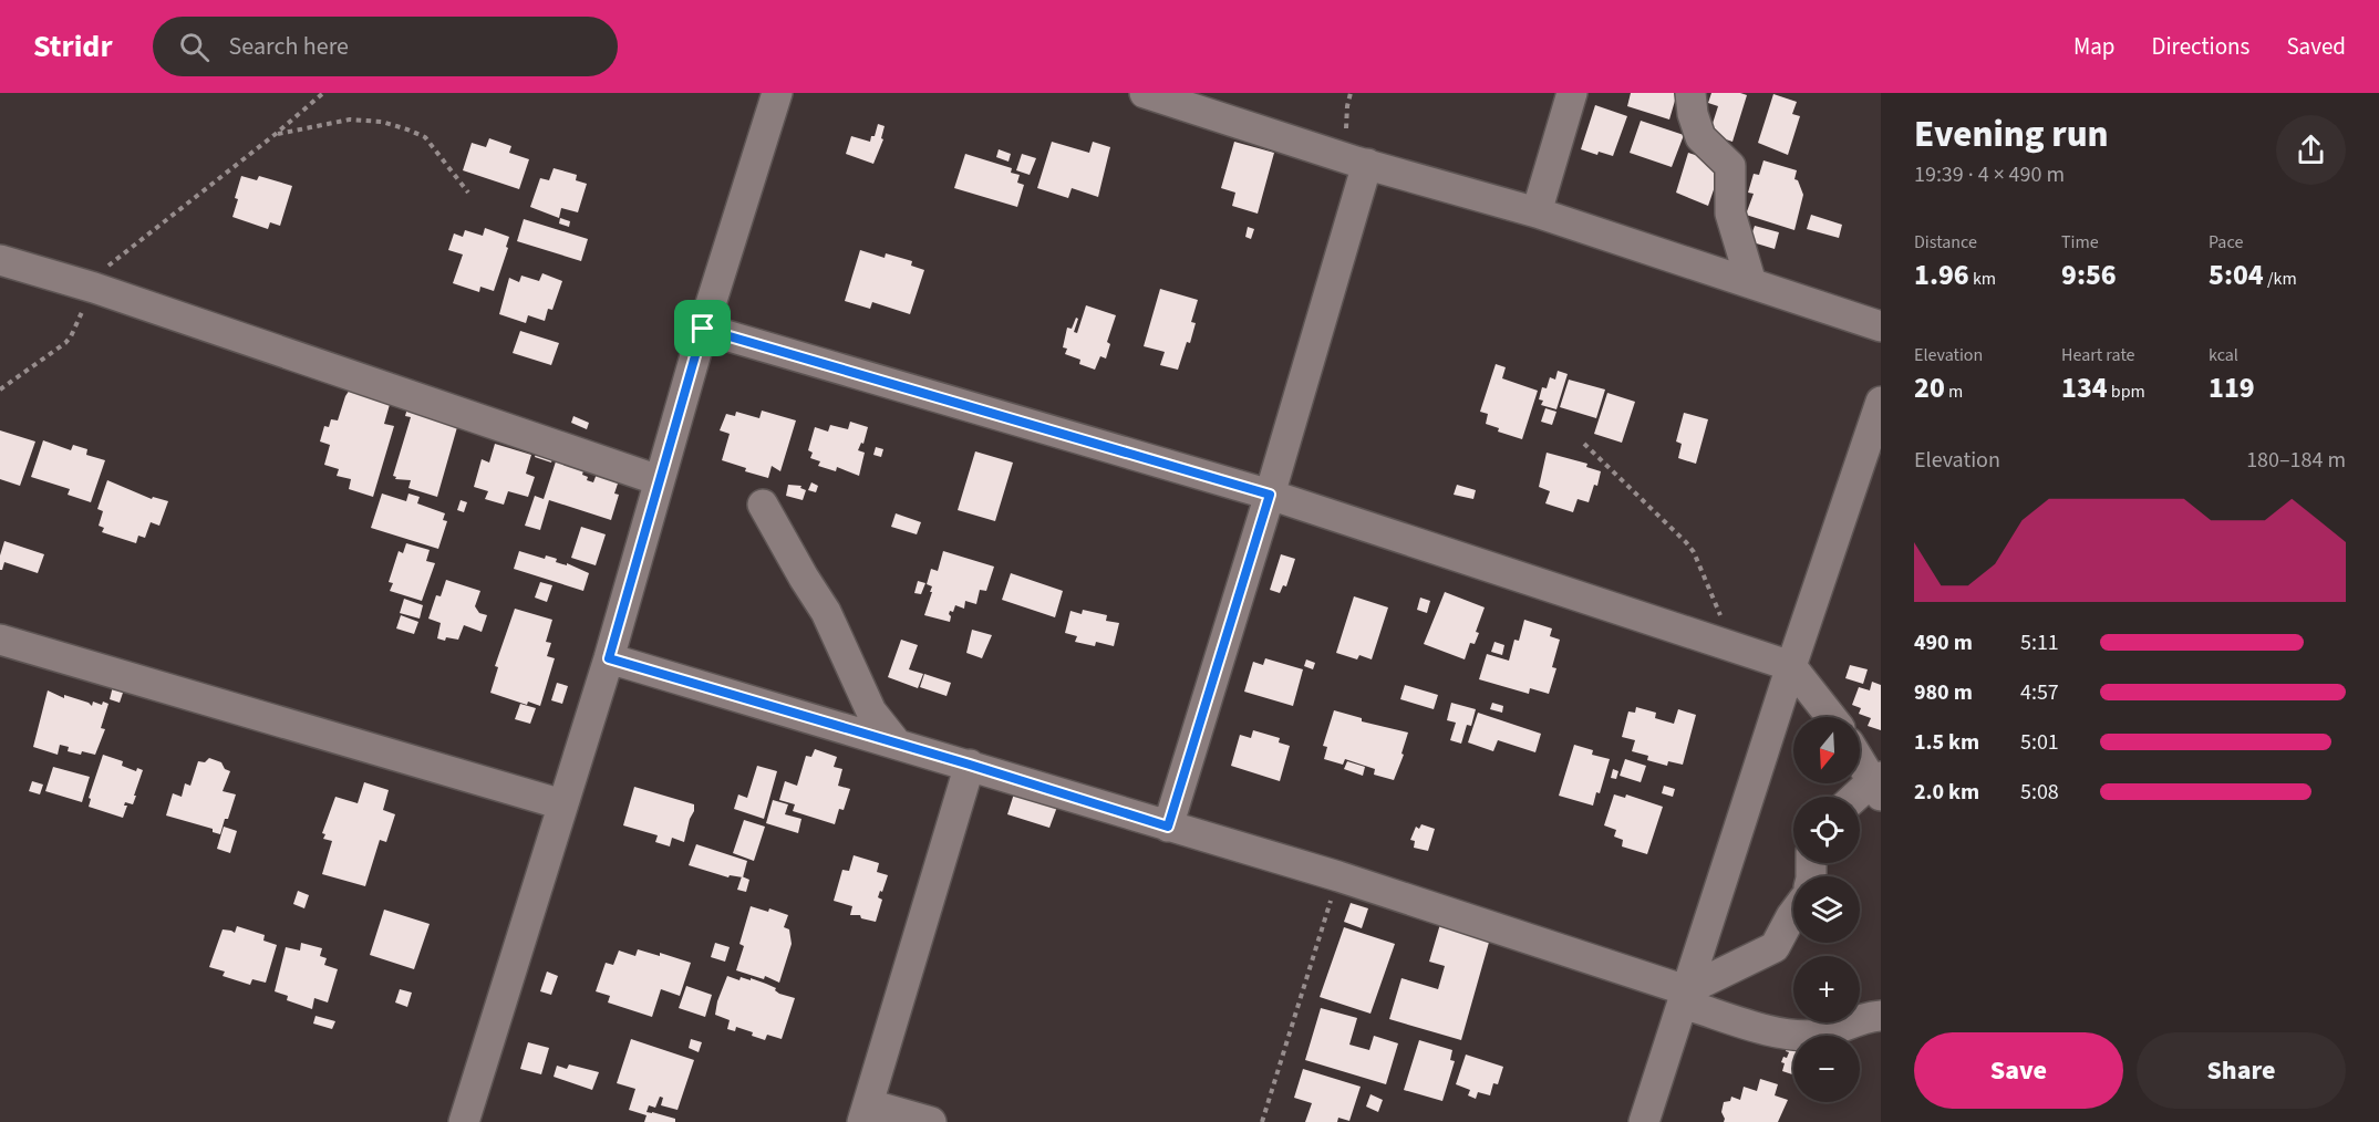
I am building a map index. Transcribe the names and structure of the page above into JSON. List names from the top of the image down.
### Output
{
  "north": "bottom",
  "page": {
    "header": "Stridr",
    "search": "Search here",
    "nav": ["Map", "Directions", "Saved"],
    "heading": ["Evening run", "19:39 · 4 × 490 m"],
    "stats": [
      ["Distance", "1.96 km"],
      ["Time", "9:56"],
      ["Pace", "5:04 /km"],
      ["Elevation", "20 m"],
      ["Heart rate", "134 bpm"],
      ["kcal", "119"]
    ],
    "chart": ["Elevation", "180–184 m"],
    "list": [
      {
        "name": "490 m",
        "note": "5:11"
      },
      {
        "name": "980 m",
        "note": "4:57"
      },
      {
        "name": "1.5 km",
        "note": "5:01"
      },
      {
        "name": "2.0 km",
        "note": "5:08"
      }
    ],
    "map_buttons": ["+", "−"],
    "buttons": ["Save", "Share"]
  }
}
